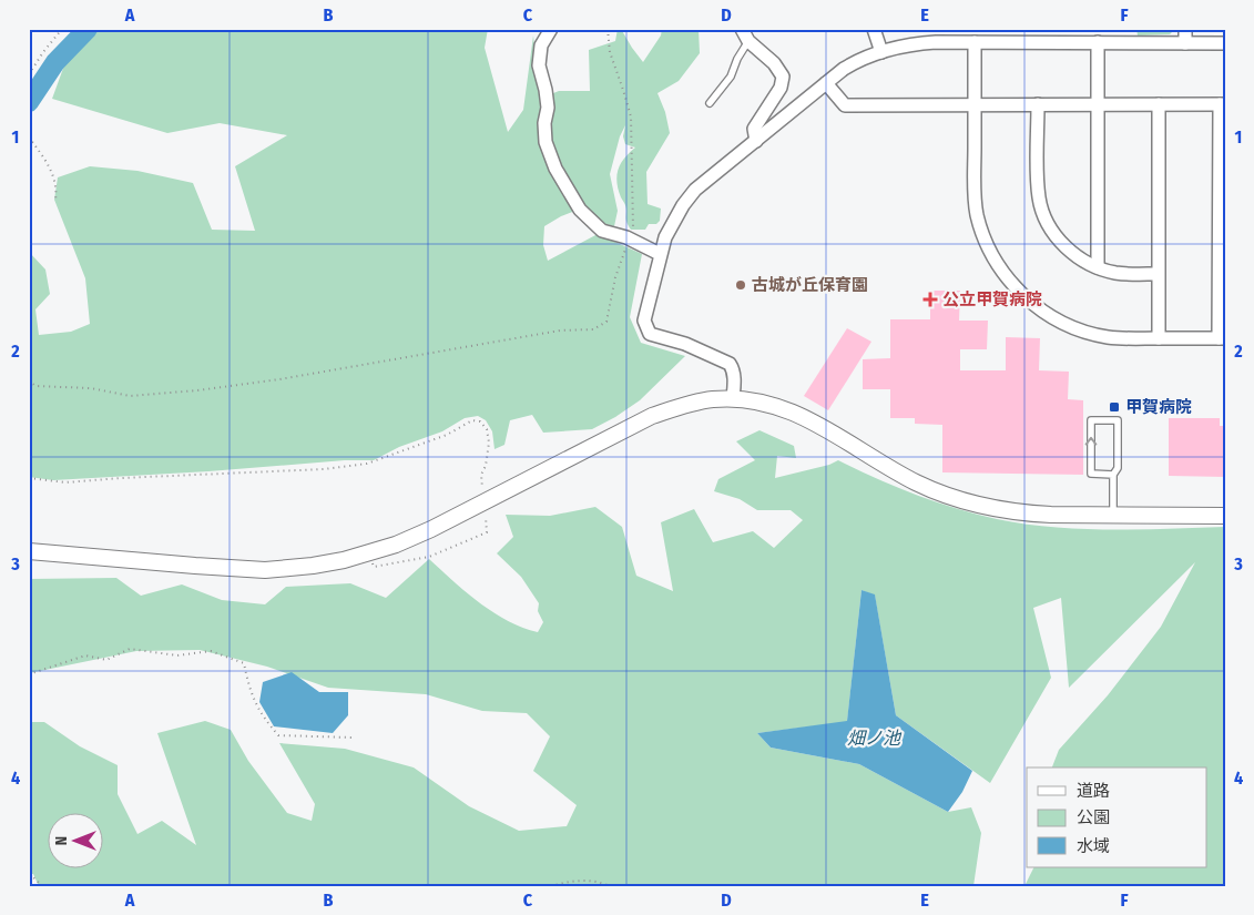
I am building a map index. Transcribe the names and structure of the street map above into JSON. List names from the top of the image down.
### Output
{
  "water": ["畑ノ池"],
  "places": {
    "other": ["古城が丘保育園"],
    "health": ["公立甲賀病院"],
    "transit": ["甲賀病院"]
  },
  "legend": ["道路", "公園", "水域"],
  "north": "left",
  "grid": {
    "columns": [
      "A",
      "B",
      "C",
      "D",
      "E",
      "F"
    ],
    "rows": [
      "1",
      "2",
      "3",
      "4"
    ]
  }
}
